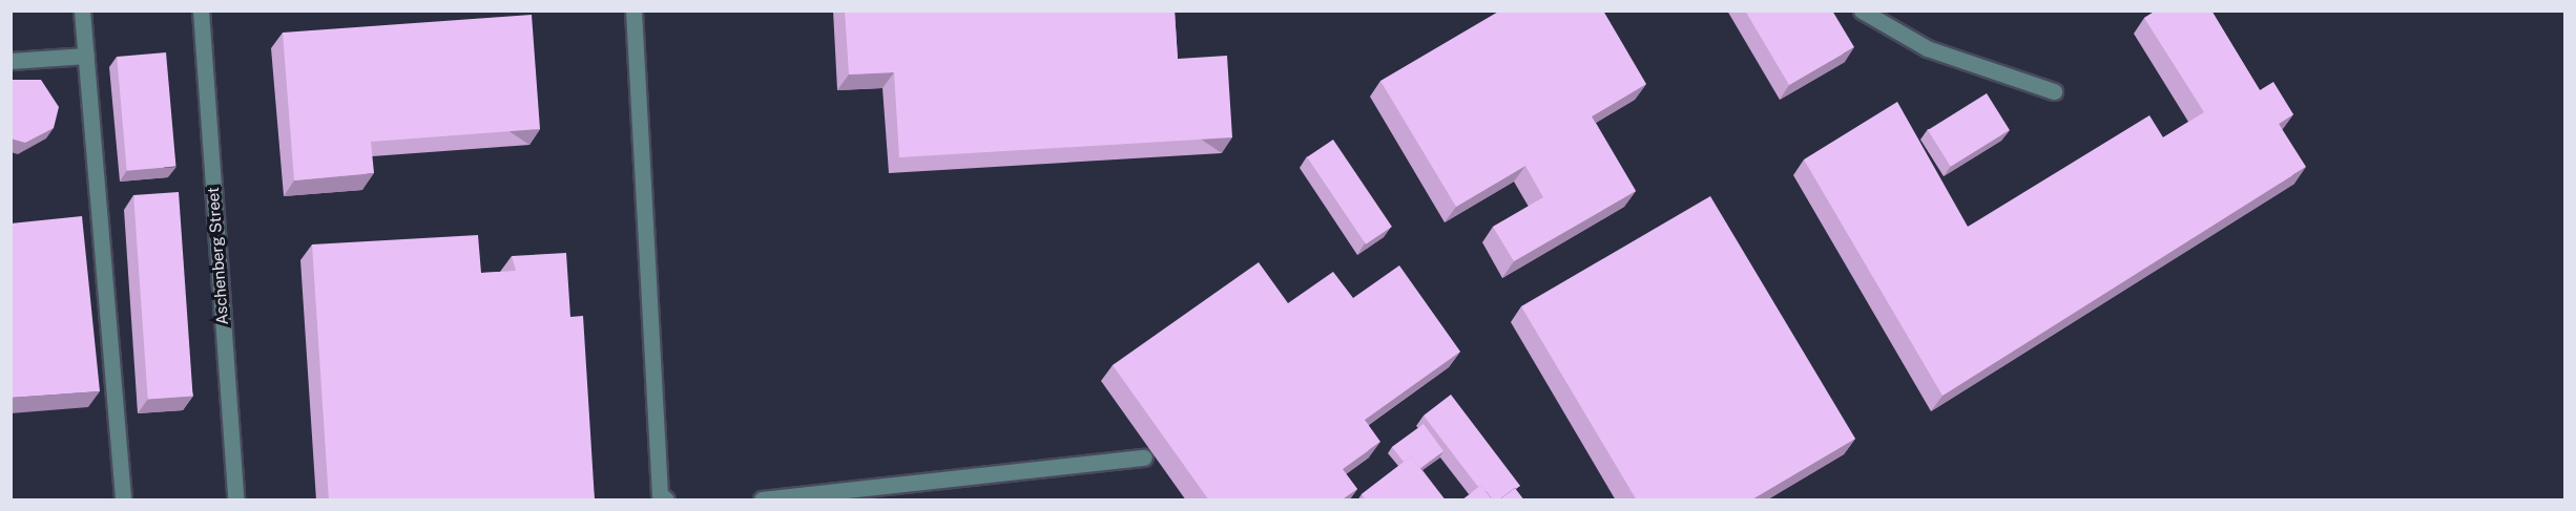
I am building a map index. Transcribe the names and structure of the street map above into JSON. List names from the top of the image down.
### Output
{
  "streets": {
    "street": ["Aschenberg Street"]
  }
}
